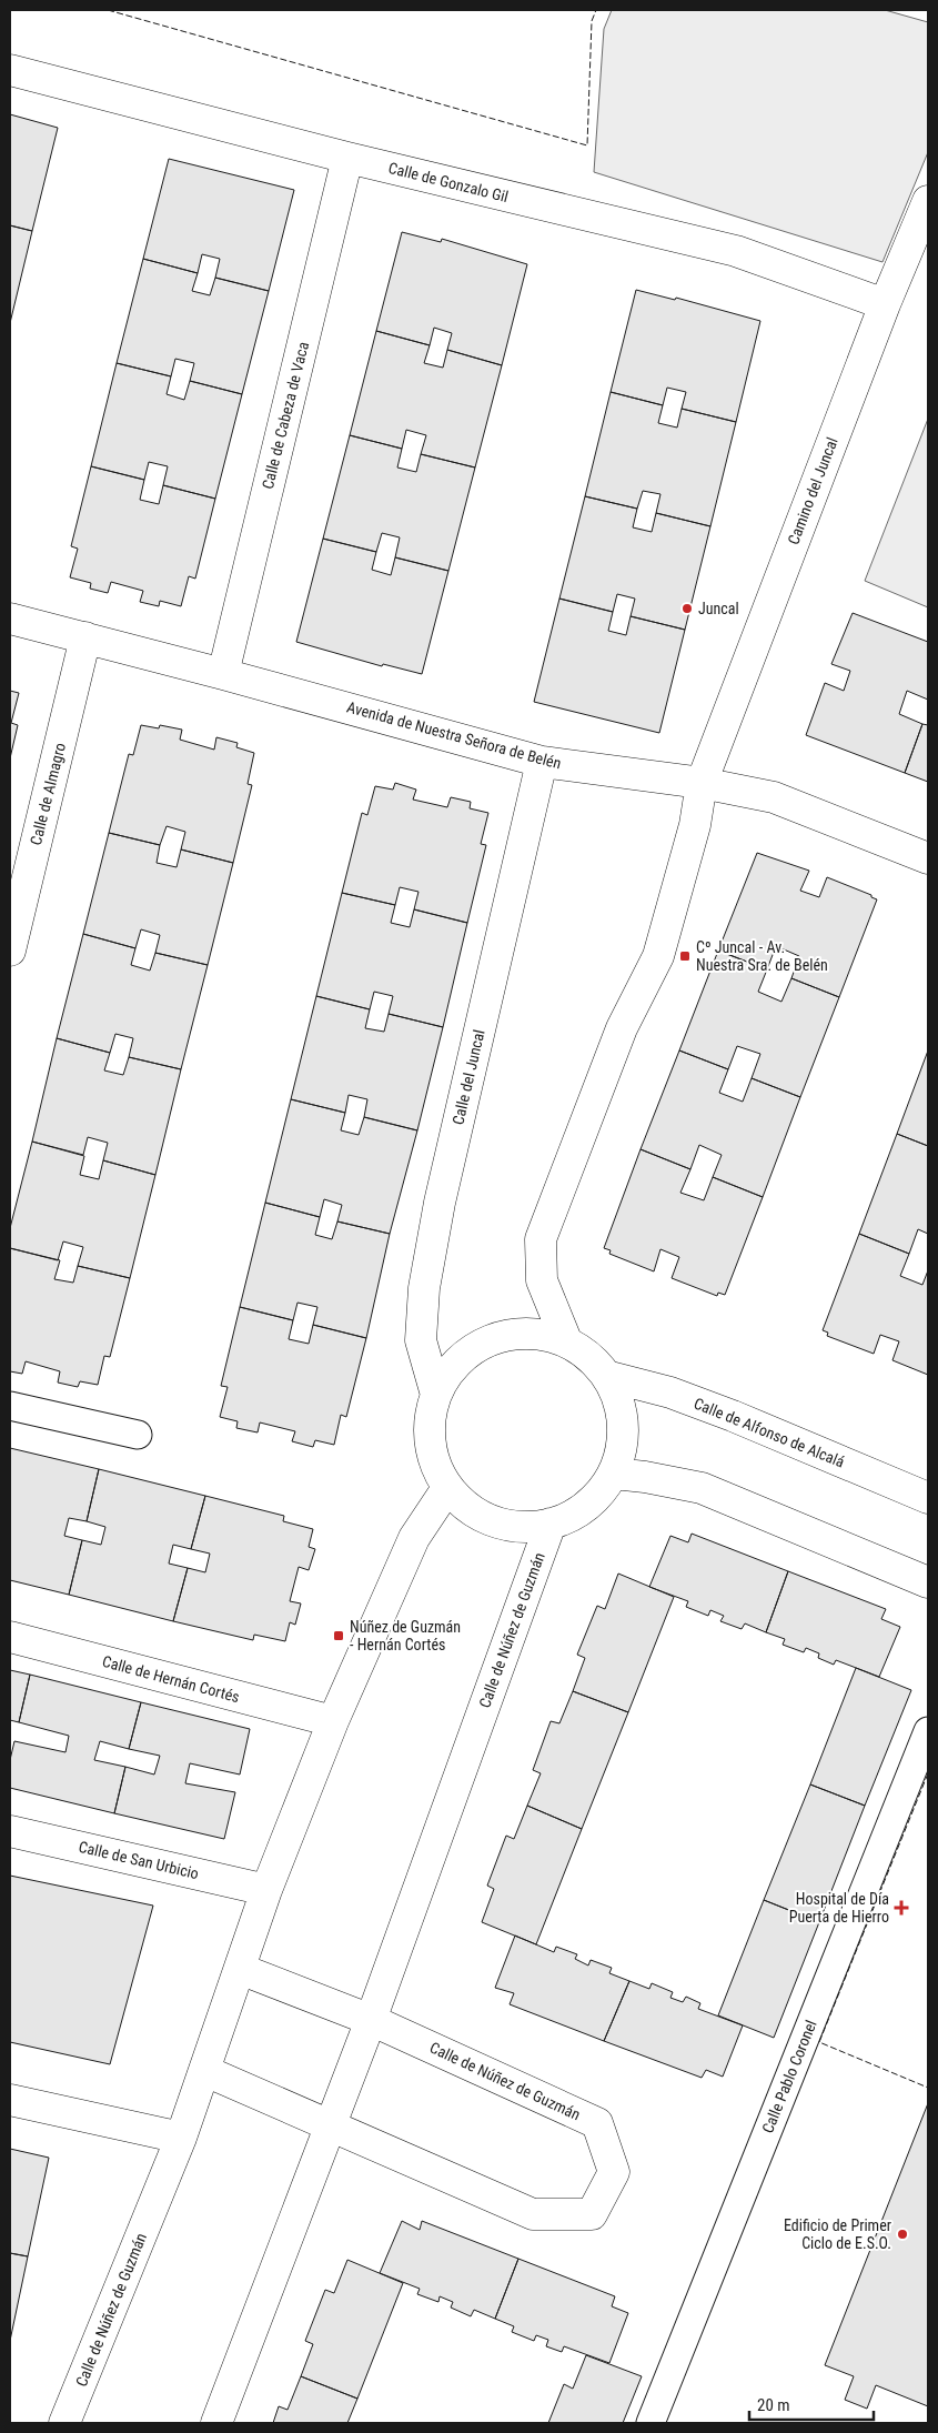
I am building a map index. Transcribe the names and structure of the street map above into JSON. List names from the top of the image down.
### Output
{
  "streets": {
    "street": [
      "Calle de Gonzalo Gil",
      "Calle de Cabeza de Vaca",
      "Camino del Juncal",
      "Avenida de Nuestra Señora de Belén",
      "Calle de Almagro",
      "Calle del Juncal",
      "Calle de Alfonso de Alcalá",
      "Calle de Núñez de Guzmán",
      "Calle de Hernán Cortés",
      "Calle de San Urbicio",
      "Calle Pablo Coronel"
    ]
  },
  "crossings": [
    ["Calle de Gonzalo Gil", "Calle de Cabeza de Vaca"],
    ["Calle de Gonzalo Gil", "Camino del Juncal"],
    ["Calle de Cabeza de Vaca", "Avenida de Nuestra Señora de Belén"],
    ["Camino del Juncal", "Avenida de Nuestra Señora de Belén"],
    ["Avenida de Nuestra Señora de Belén", "Calle de Almagro"],
    ["Avenida de Nuestra Señora de Belén", "Calle del Juncal"],
    ["Calle del Juncal", "Calle de Alfonso de Alcalá"],
    ["Calle del Juncal", "Calle de Núñez de Guzmán"],
    ["Calle de Alfonso de Alcalá", "Calle de Núñez de Guzmán"],
    ["Calle de Núñez de Guzmán", "Calle de Hernán Cortés"],
    ["Calle de Núñez de Guzmán", "Calle de San Urbicio"]
  ],
  "places": {
    "other": ["Juncal", "Edificio de Primer Ciclo de E.S.O."],
    "transit": ["Cº Juncal - Av. Nuestra Sra. de Belén", "Núñez de Guzmán - Hernán Cortés"],
    "health": ["Hospital de Día Puerta de Hierro"]
  },
  "scale_bar": "20 m"
}
